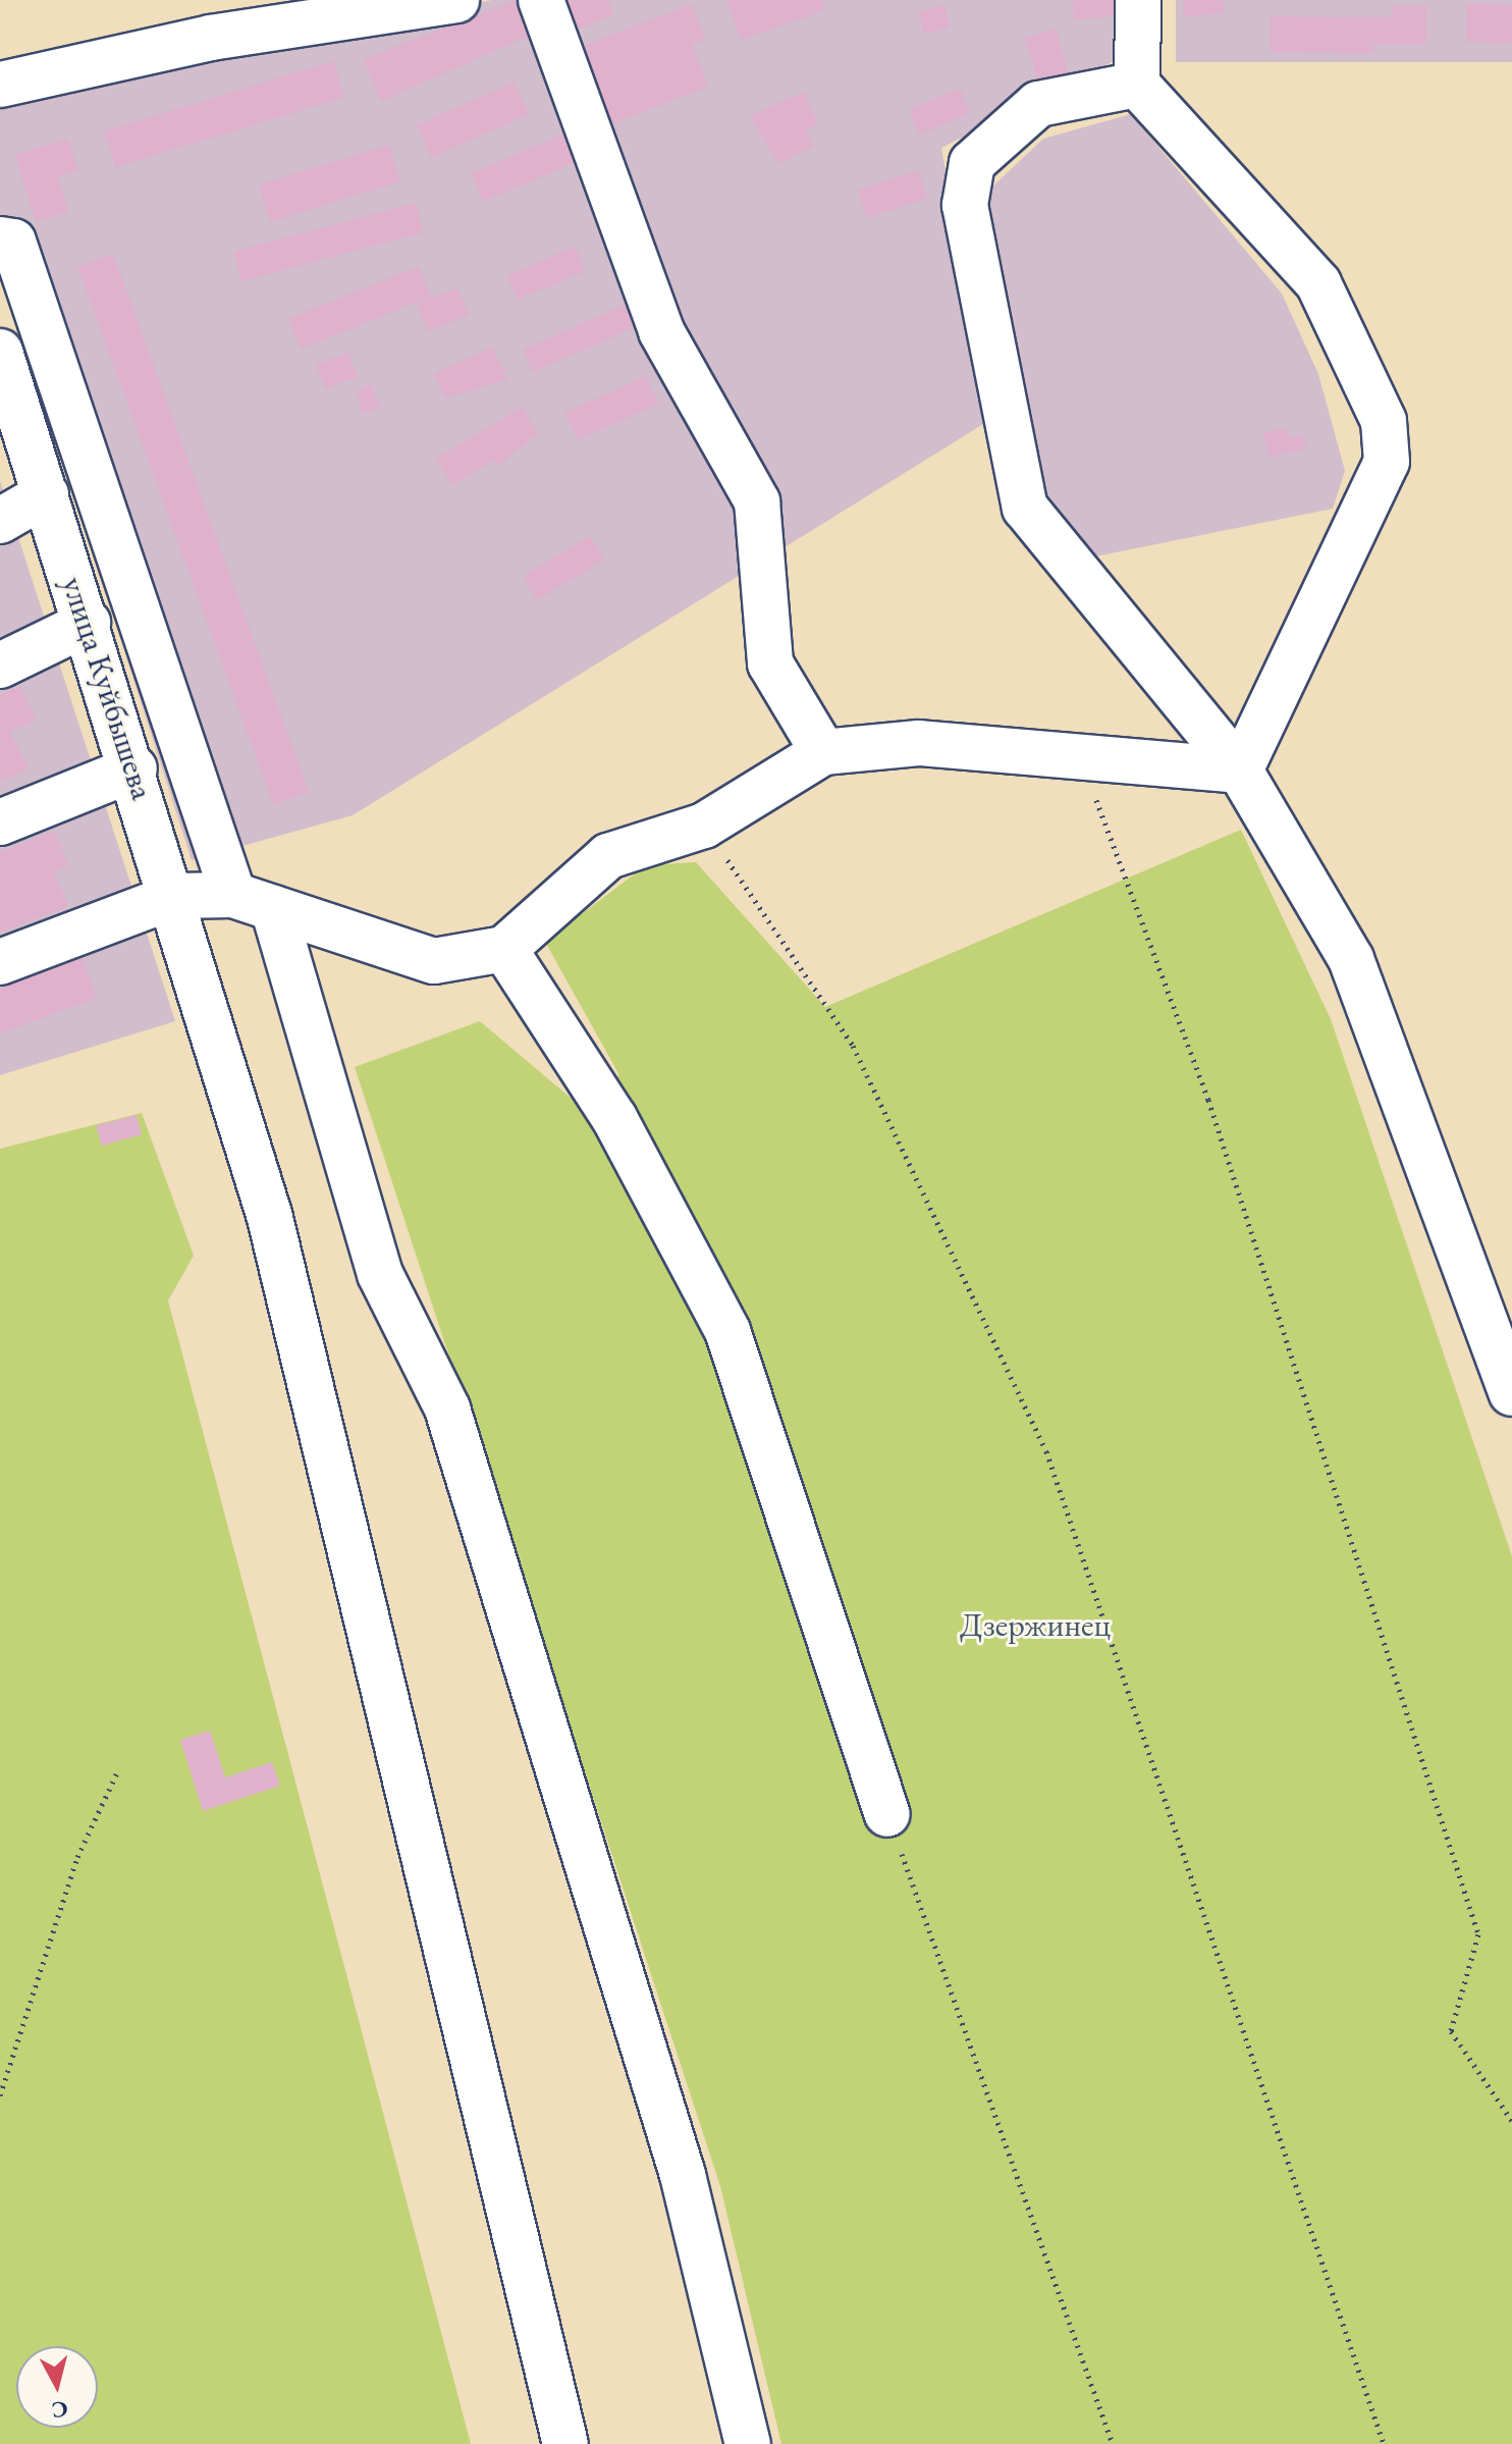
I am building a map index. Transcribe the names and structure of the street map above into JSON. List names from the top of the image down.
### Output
{
  "streets": {
    "main road": ["улица Куйбышева"]
  },
  "parks": ["Дзержинец"],
  "north": "bottom"
}
